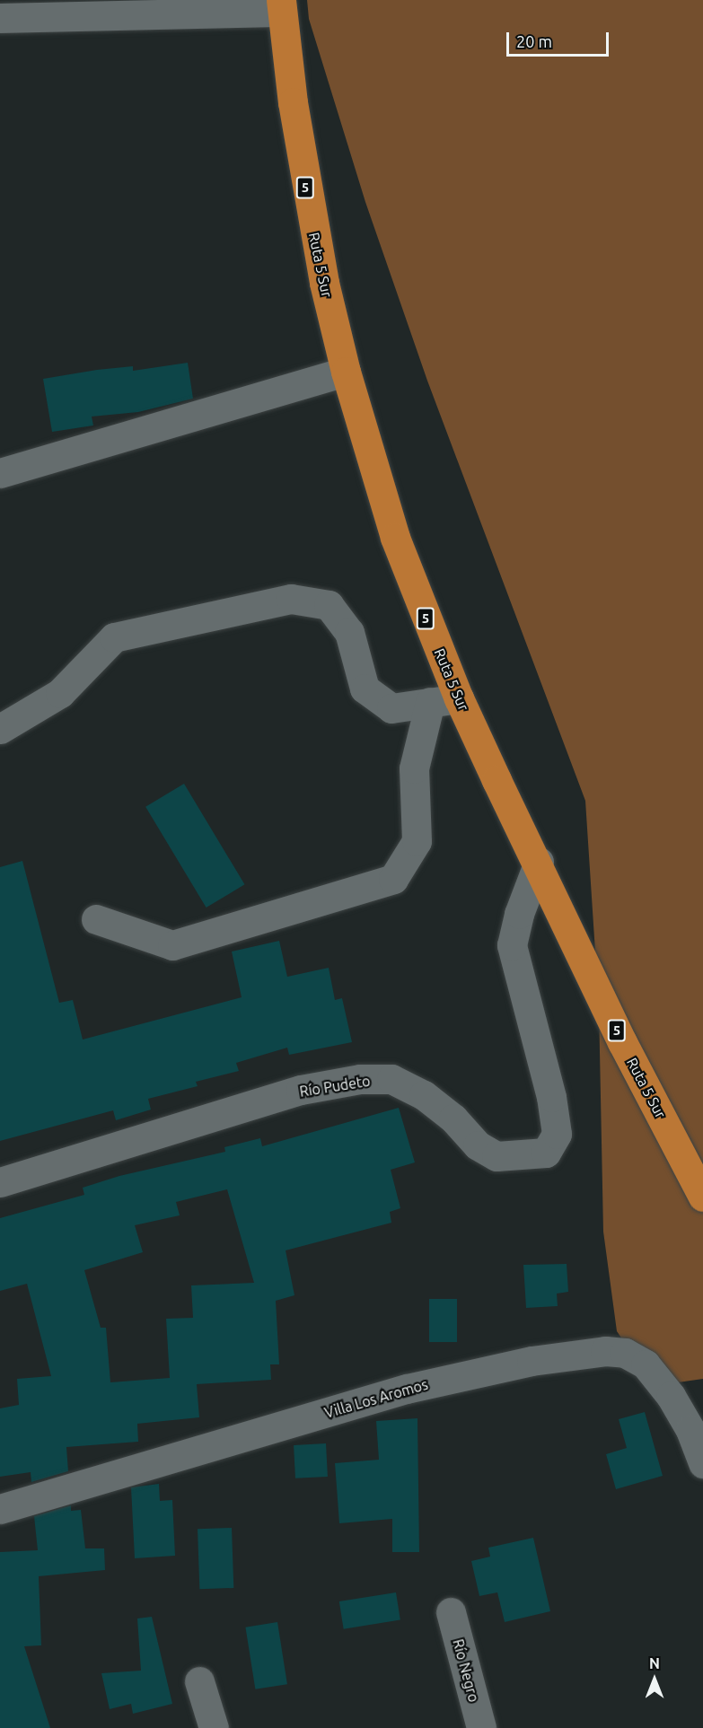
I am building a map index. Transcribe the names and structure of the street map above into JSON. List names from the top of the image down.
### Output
{
  "streets": {
    "highway": ["5", "Ruta 5 Sur"],
    "street": ["Río Pudeto", "Villa Los Aromos", "Río Negro"]
  },
  "crossings": [
    ["Ruta 5 Sur", "Río Pudeto"]
  ],
  "scale_bar": "20 m",
  "north": "top"
}
